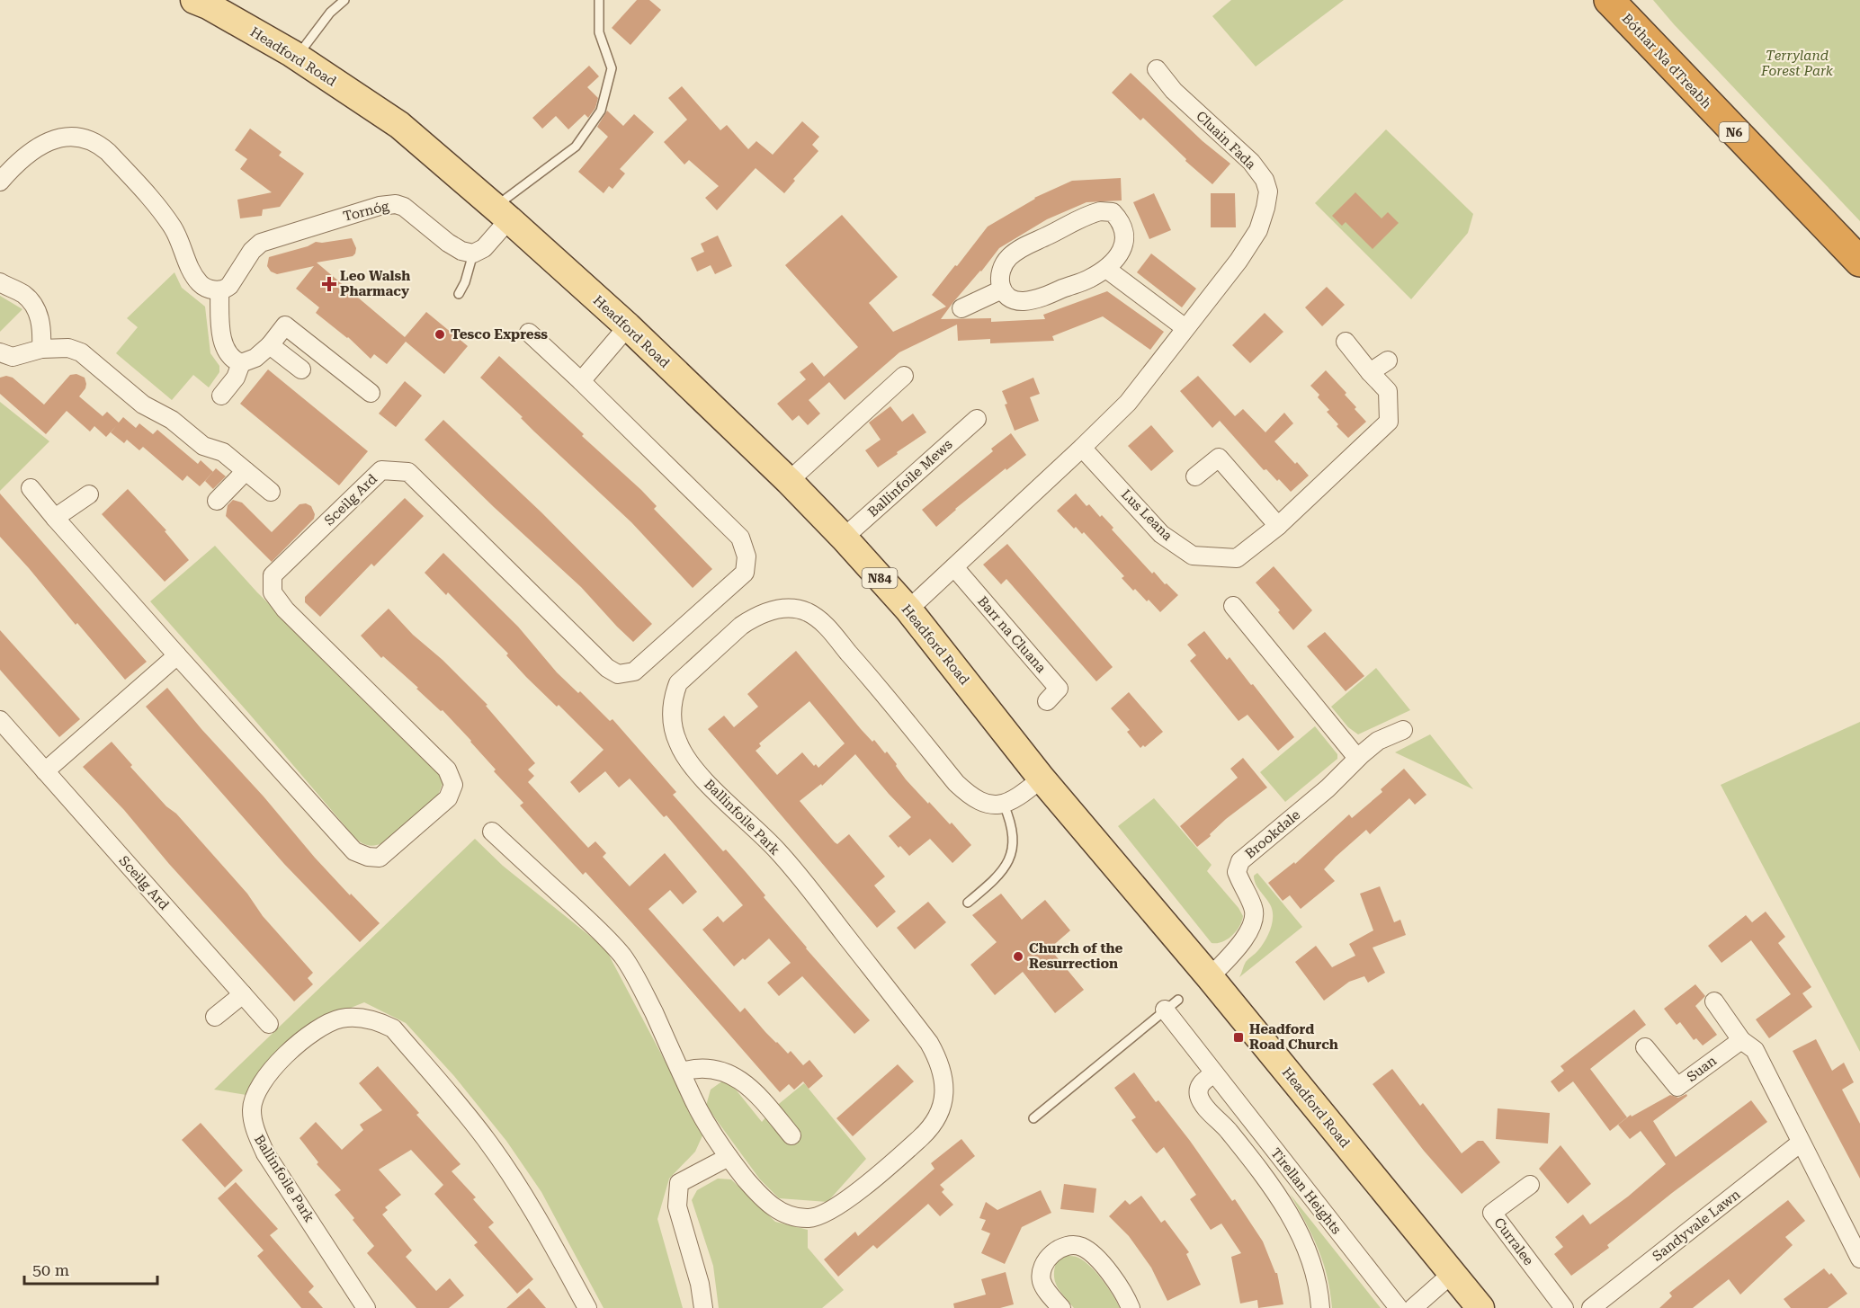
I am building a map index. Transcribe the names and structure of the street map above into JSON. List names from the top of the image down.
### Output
{
  "streets": {
    "highway": ["Bóthar Na dTreabh", "N6"],
    "main road": ["Headford Road", "N84"],
    "street": [
      "Cluain Fada",
      "Tornóg",
      "Ballinfoile Mews",
      "Sceilg Ard",
      "Lus Leana",
      "Barr na Cluana",
      "Ballinfoile Park",
      "Brookdale",
      "Suan",
      "Tirellan Heights",
      "Sandyvale Lawn",
      "Curralee"
    ]
  },
  "crossings": [
    ["Headford Road", "Ballinfoile Mews"],
    ["Headford Road", "Brookdale"],
    ["Cluain Fada", "Lus Leana"]
  ],
  "parks": ["Terryland Forest Park"],
  "places": {
    "health": ["Leo Walsh Pharmacy"],
    "other": ["Tesco Express", "Church of the Resurrection"],
    "transit": ["Headford Road Church"]
  },
  "scale_bar": "50 m"
}
